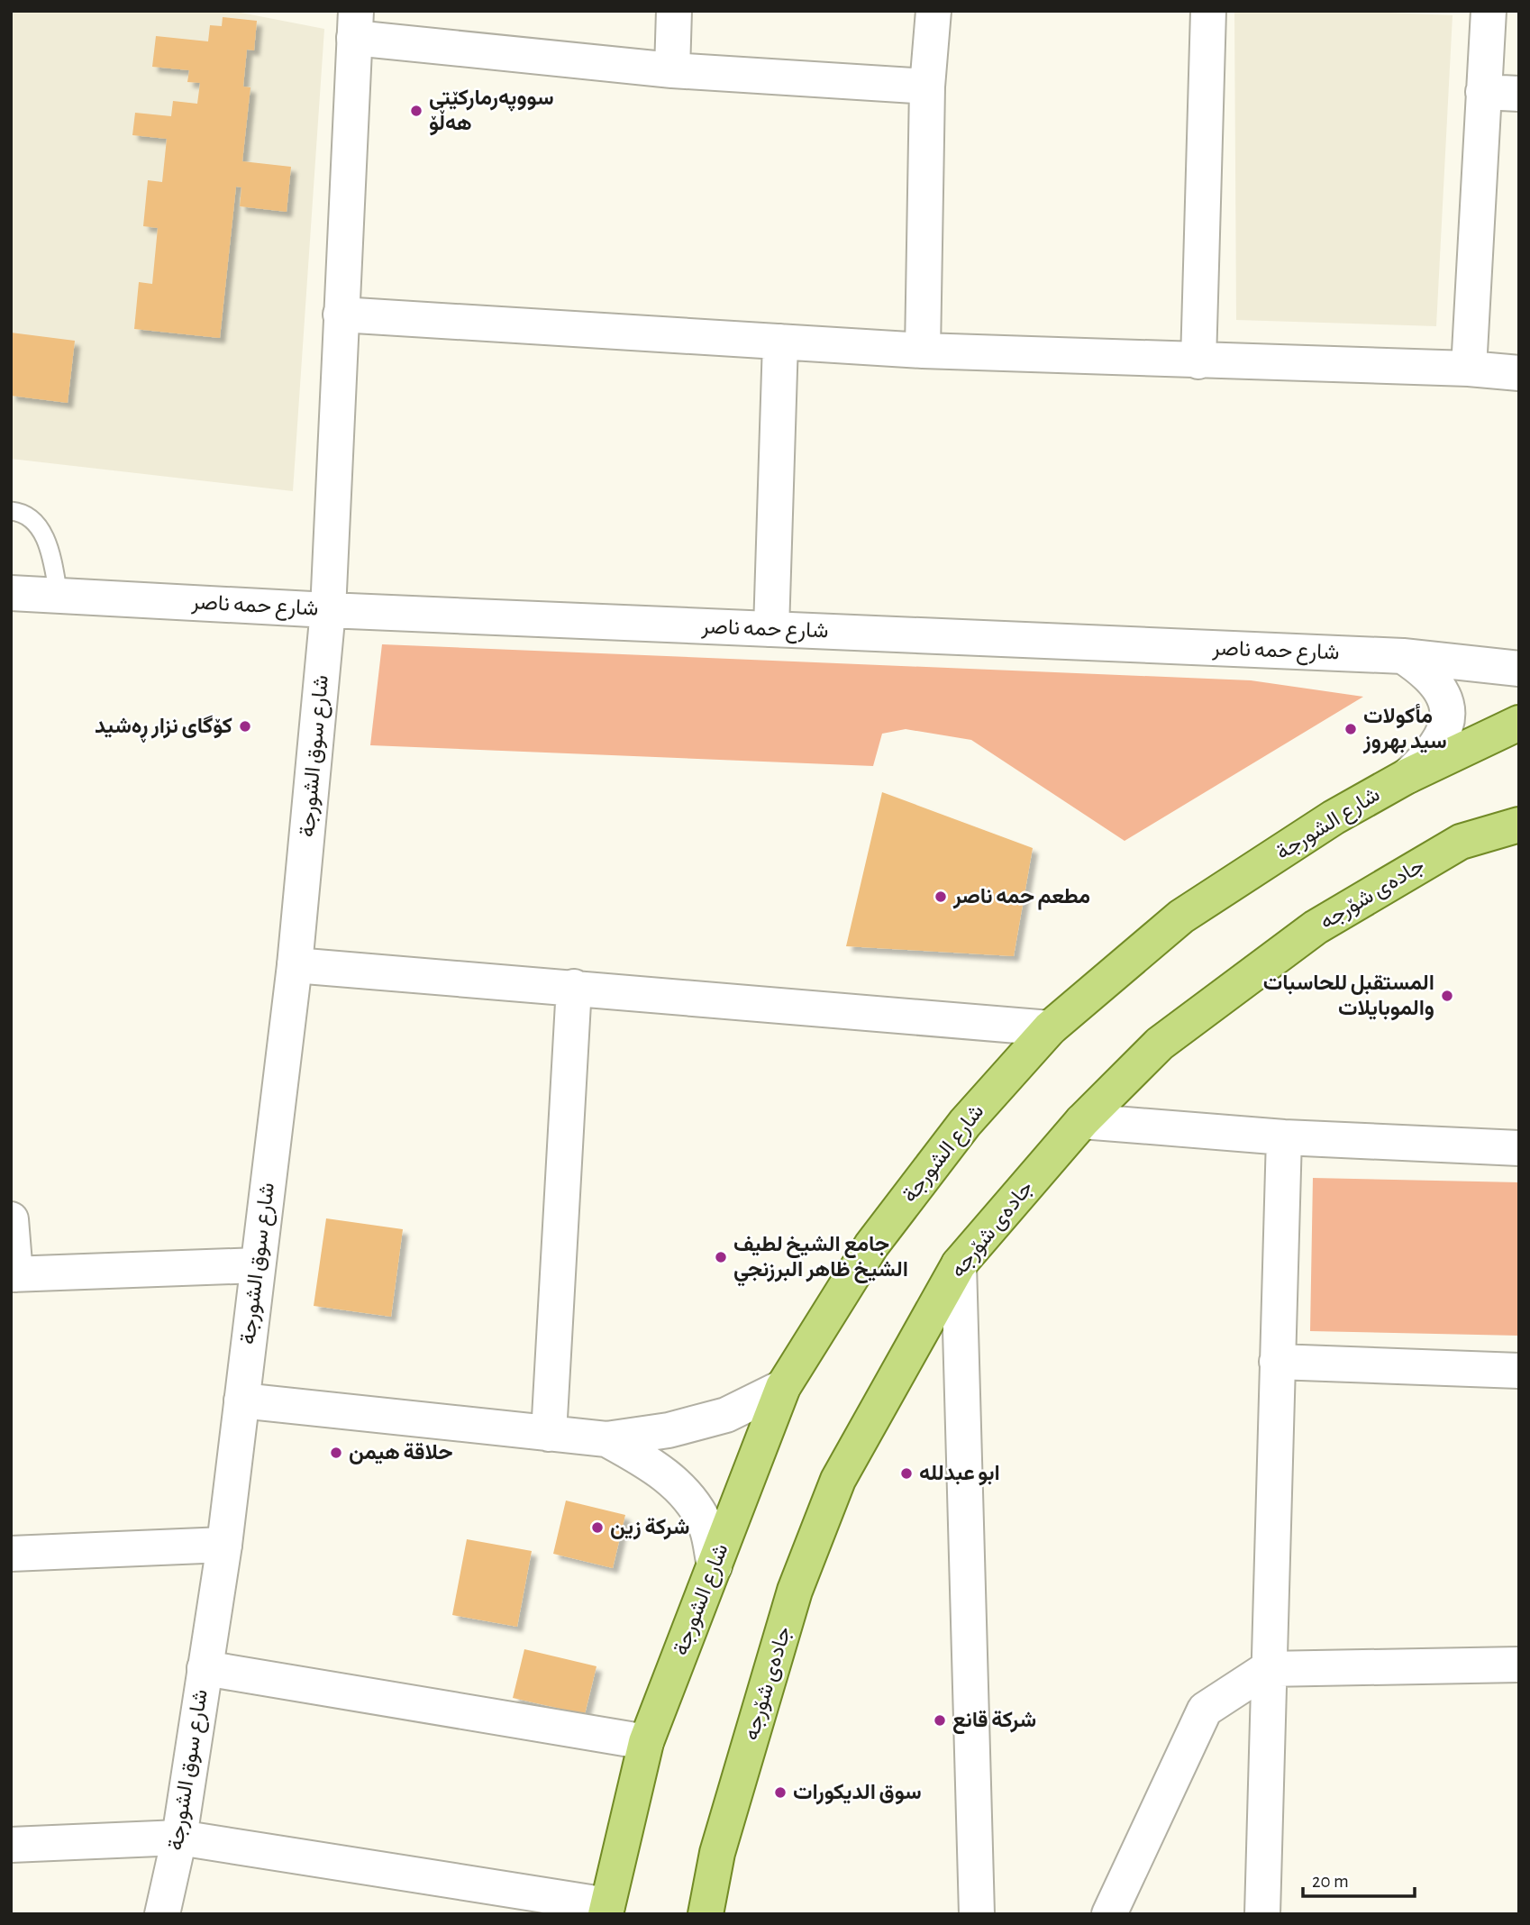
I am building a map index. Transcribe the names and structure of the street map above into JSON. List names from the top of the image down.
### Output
{
  "streets": {
    "main road": ["شارع الشورجة", "جادەی شۆرجە"],
    "street": ["شارع حمه ناصر", "شارع سوق الشورجة"]
  },
  "crossings": [
    ["شارع حمه ناصر", "شارع سوق الشورجة"]
  ],
  "places": [
    "سووپەرمارکێتی هەڵۆ",
    "کۆگای نزار ڕەشید",
    "مأكولات سيد بهروز",
    "مطعم حمه ناصر",
    "المستقبل للحاسبات والموبايلات",
    "جامع الشيخ لطيف الشيخ ظاهر البرزنجي",
    "حلاقة هيمن",
    "ابو عبدلله",
    "شركة زين",
    "شركة قانع",
    "سوق الديكورات"
  ],
  "scale_bar": "20 m"
}
